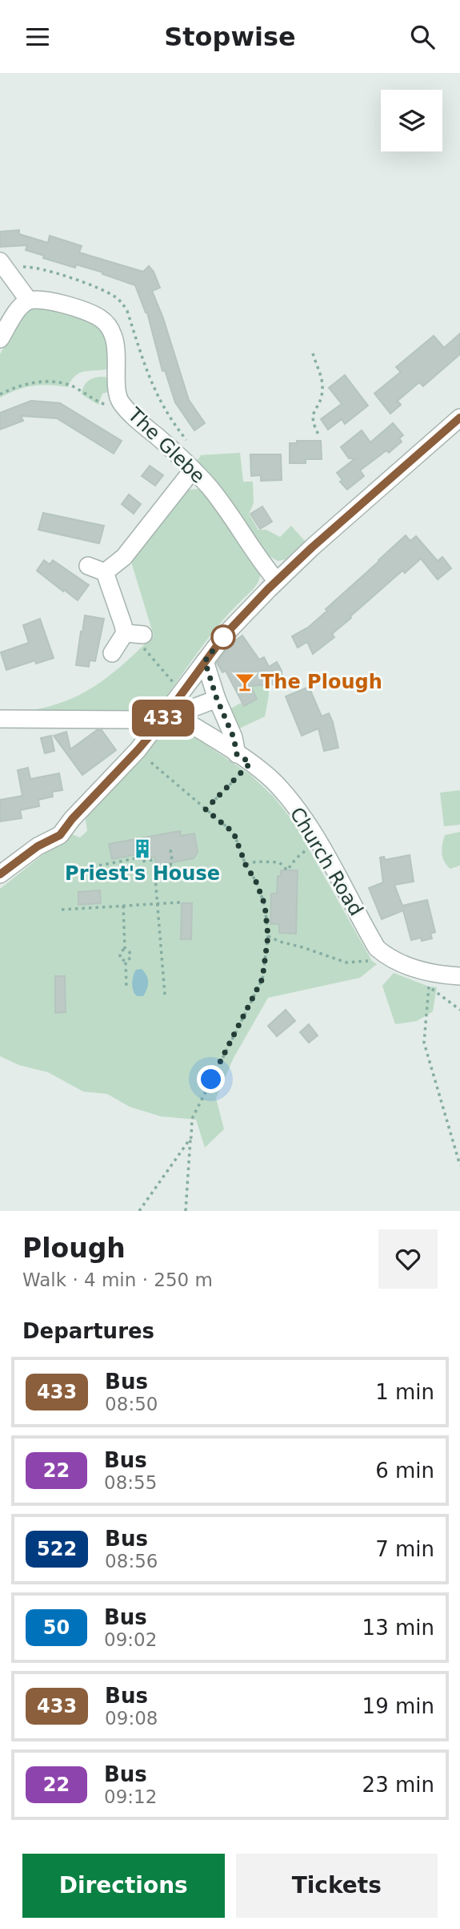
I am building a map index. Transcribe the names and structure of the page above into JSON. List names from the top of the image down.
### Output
{
  "streets": {
    "street": ["The Glebe", "Church Road"]
  },
  "places": {
    "bar": ["The Plough"],
    "building": ["Priest's House"]
  },
  "lines": ["bus line 433"],
  "page": {
    "header": "Stopwise",
    "on_map": "433",
    "heading": [
      ["Plough", "Walk · 4 min · 250 m"],
      "Departures"
    ],
    "list": [
      {
        "mark": "433",
        "name": "Bus",
        "note": "08:50",
        "value": "1 min"
      },
      {
        "mark": "22",
        "name": "Bus",
        "note": "08:55",
        "value": "6 min"
      },
      {
        "mark": "522",
        "name": "Bus",
        "note": "08:56",
        "value": "7 min"
      },
      {
        "mark": "50",
        "name": "Bus",
        "note": "09:02",
        "value": "13 min"
      },
      {
        "mark": "433",
        "name": "Bus",
        "note": "09:08",
        "value": "19 min"
      },
      {
        "mark": "22",
        "name": "Bus",
        "note": "09:12",
        "value": "23 min"
      }
    ],
    "buttons": ["Directions", "Tickets"]
  }
}
